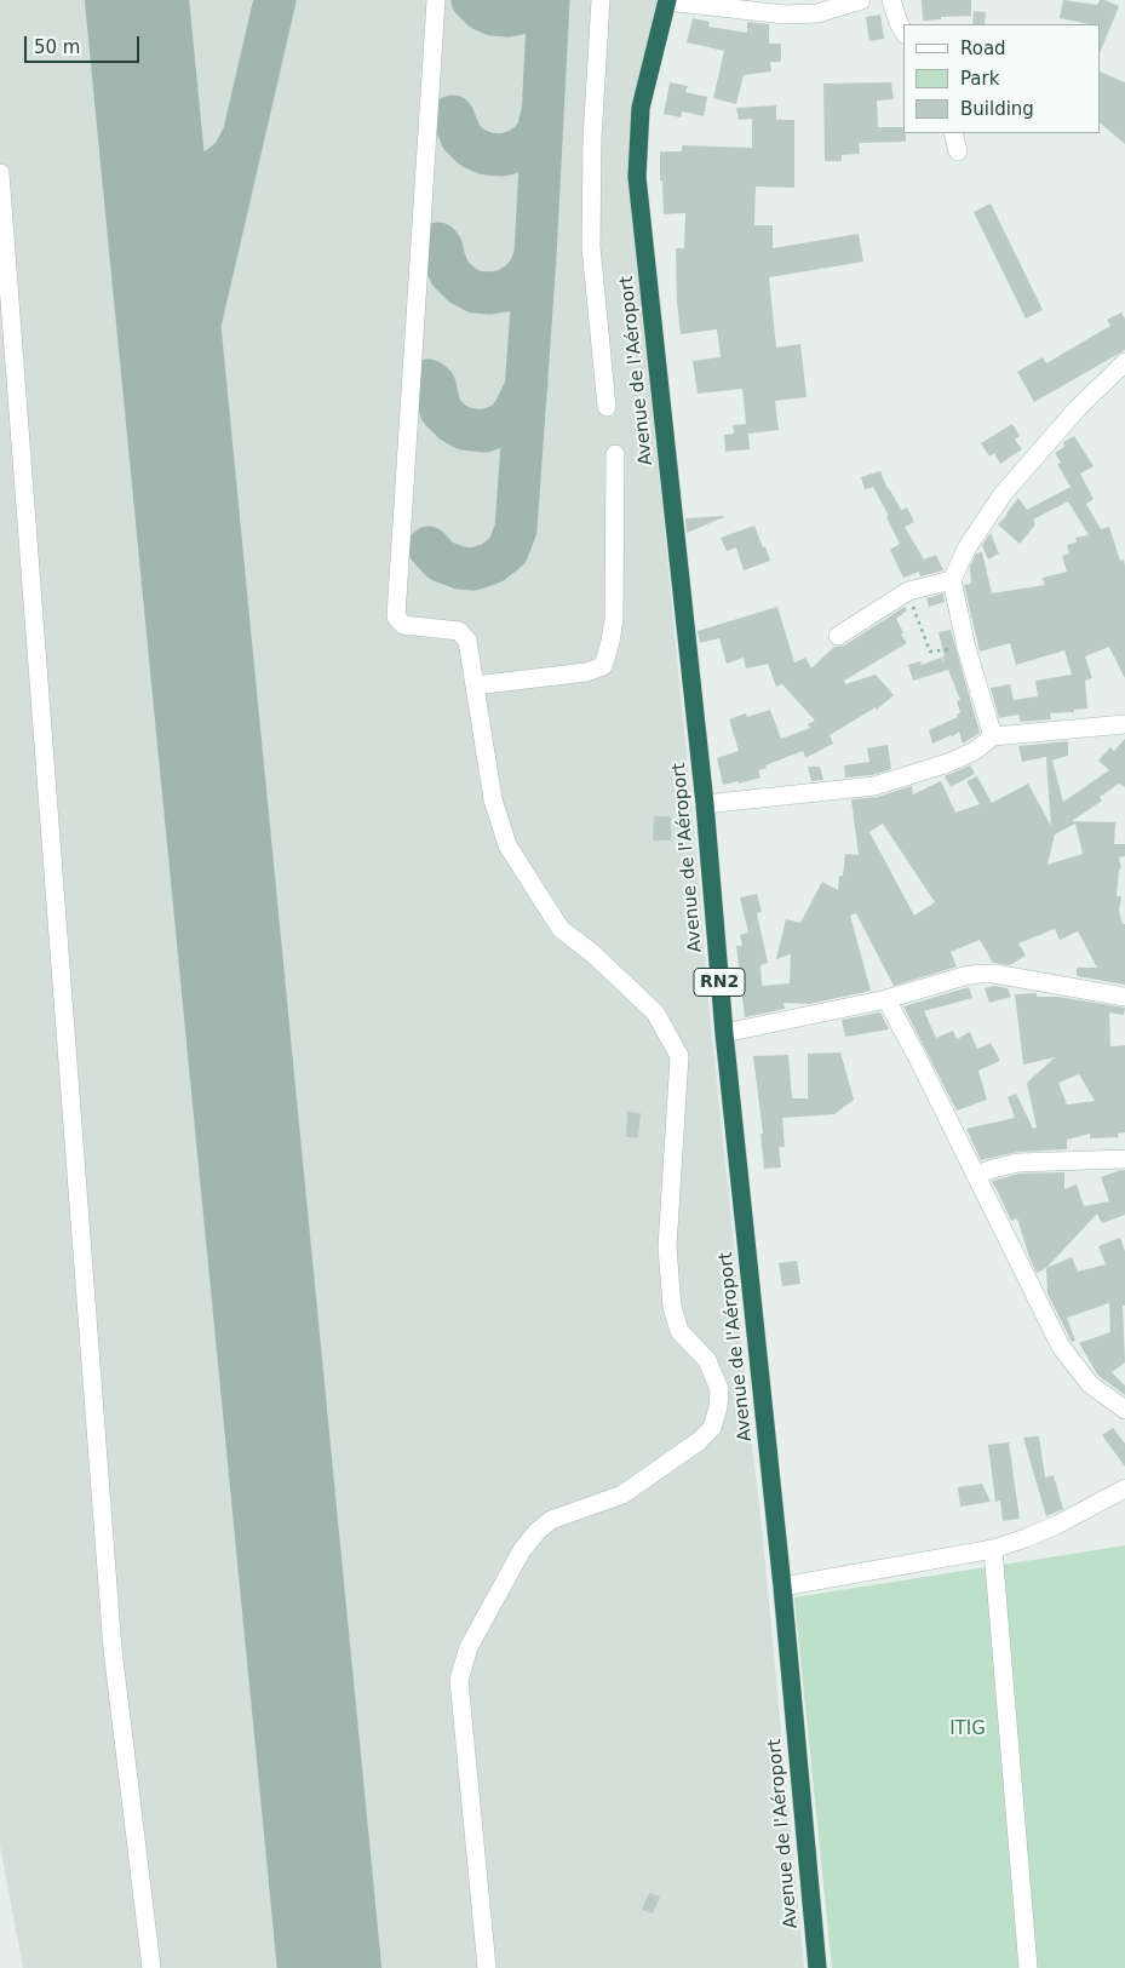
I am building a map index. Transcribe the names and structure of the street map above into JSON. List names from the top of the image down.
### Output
{
  "streets": {
    "highway": ["Avenue de l'Aéroport", "RN2"]
  },
  "parks": ["ITIG"],
  "legend": ["Road", "Park", "Building"],
  "scale_bar": "50 m"
}
